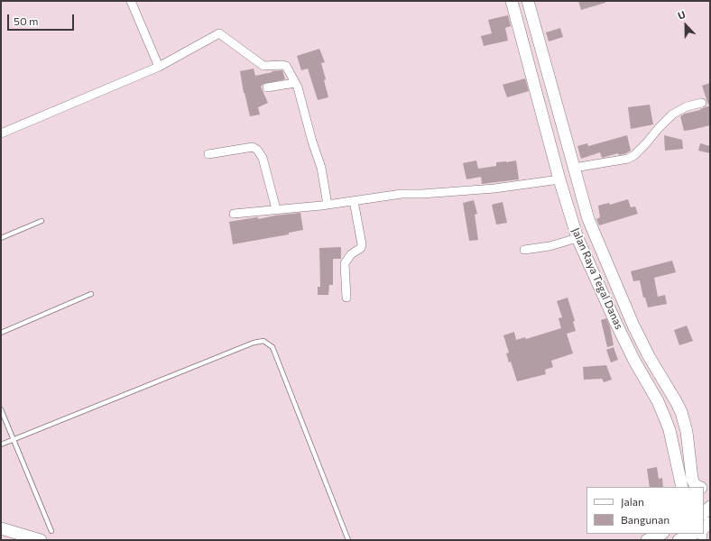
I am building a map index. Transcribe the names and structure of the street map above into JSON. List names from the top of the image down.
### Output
{
  "streets": {
    "street": ["Jalan Raya Tegal Danas"]
  },
  "legend": ["Jalan", "Bangunan"],
  "scale_bar": "50 m",
  "north": "top"
}
